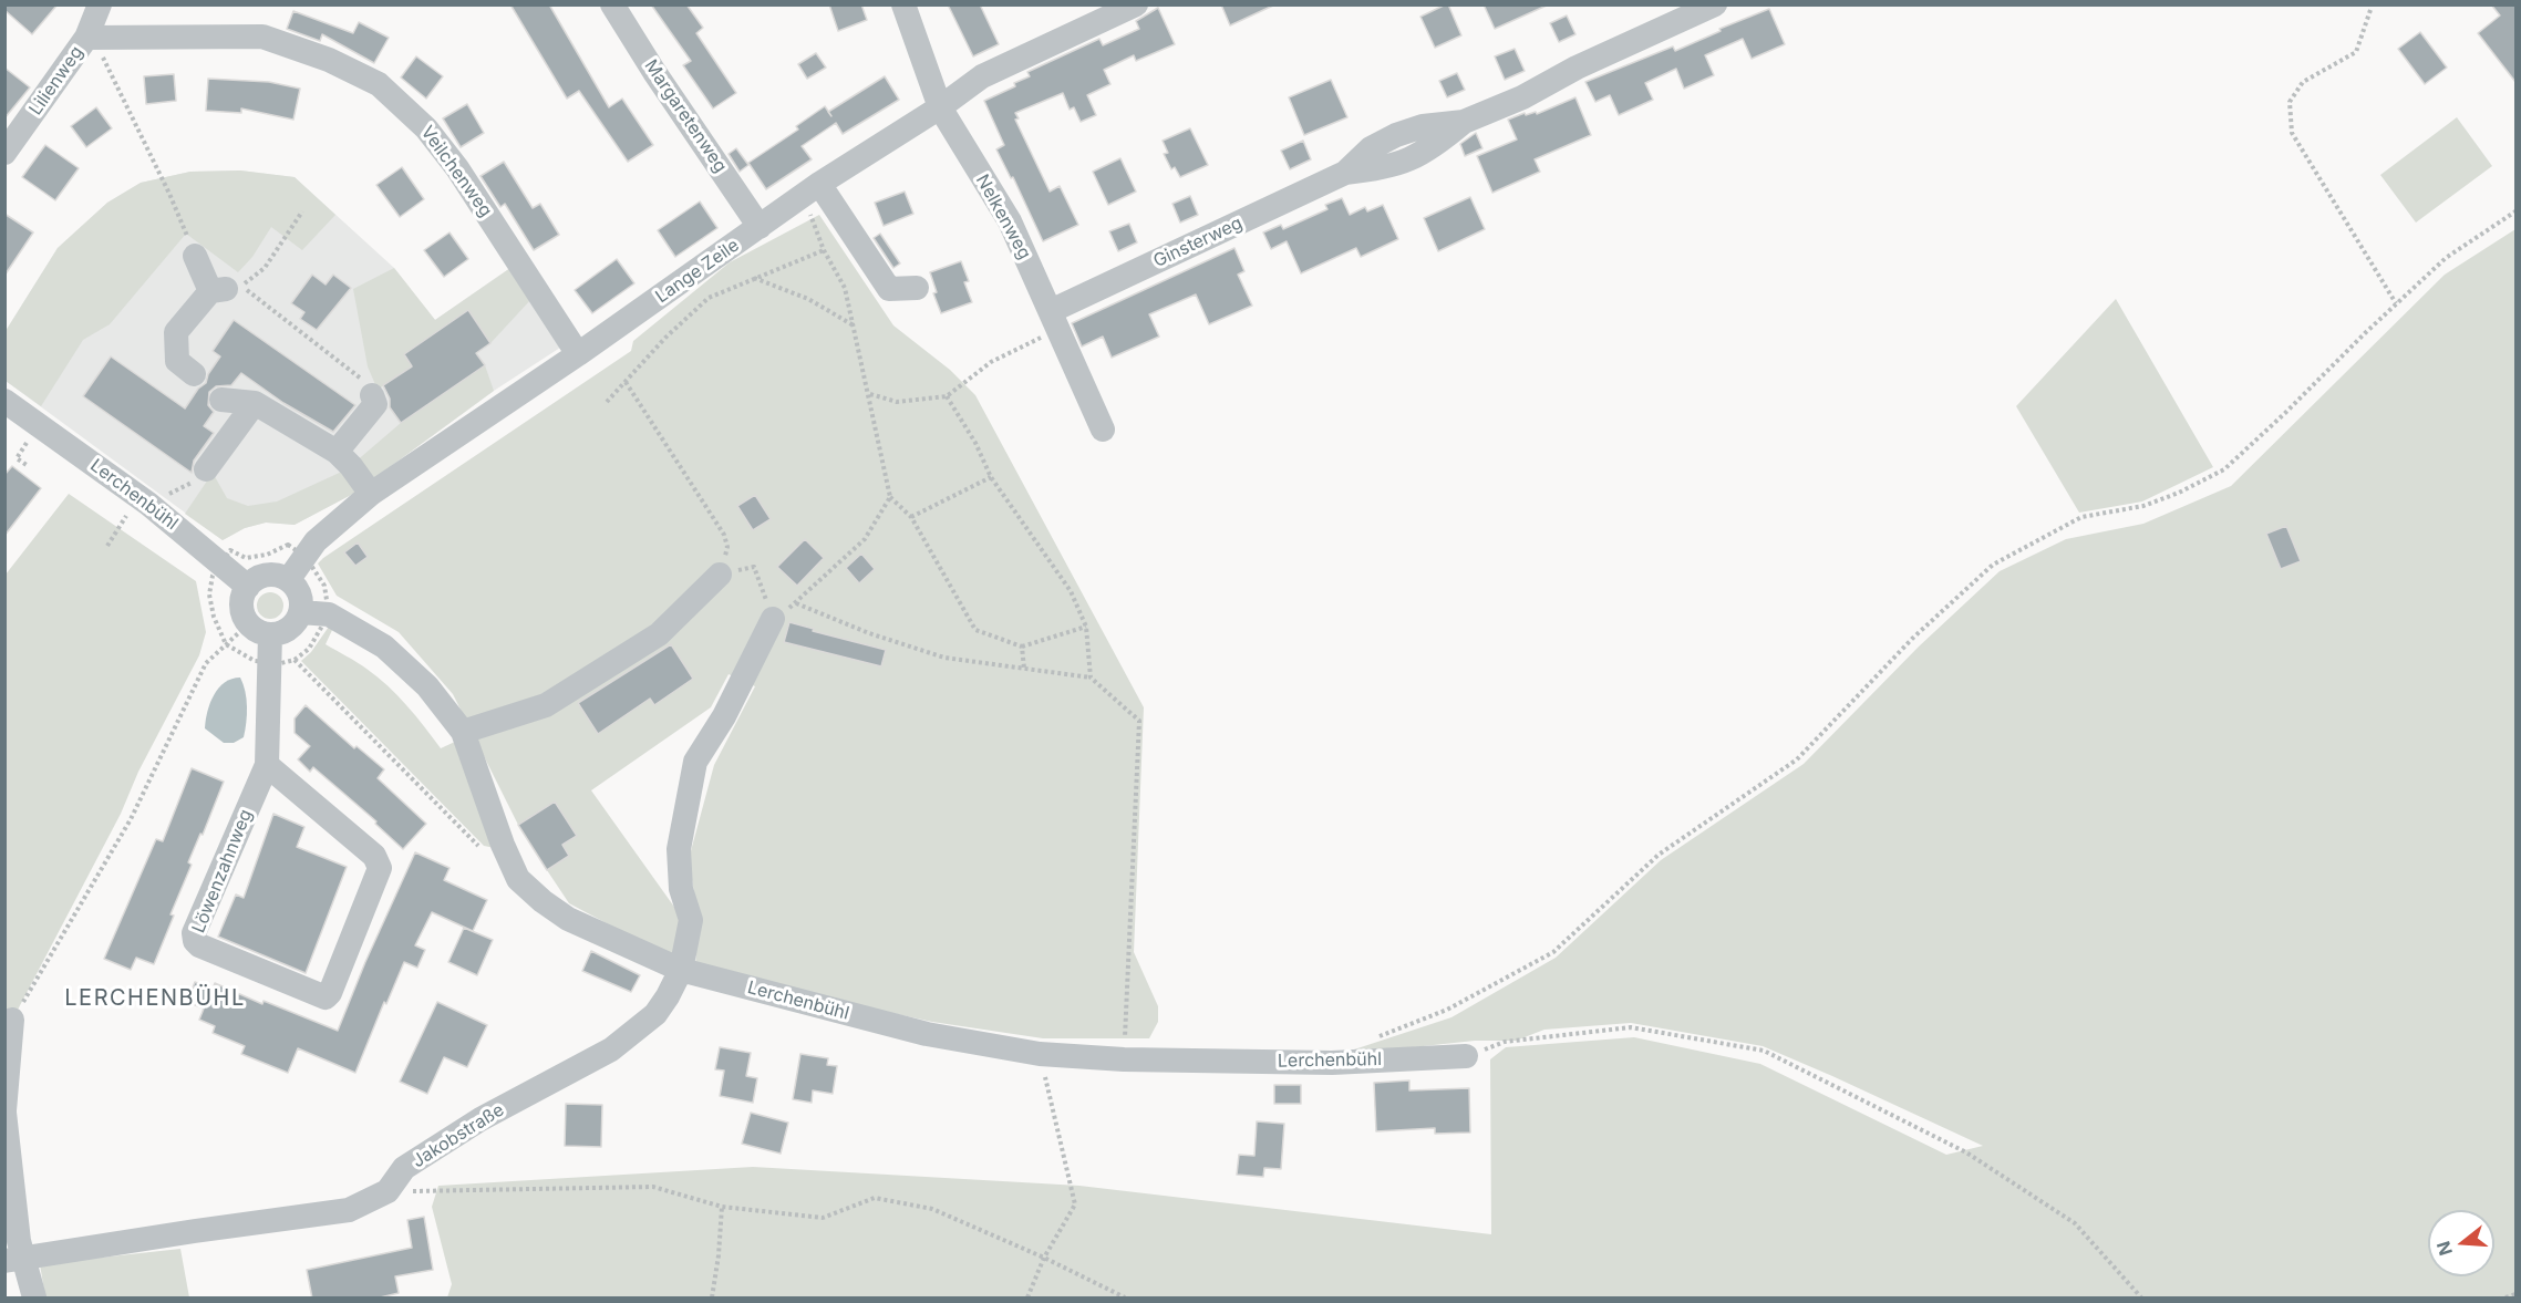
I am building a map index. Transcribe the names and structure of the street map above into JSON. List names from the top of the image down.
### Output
{
  "streets": {
    "street": [
      "Lilienweg",
      "Margaretenweg",
      "Veilchenweg",
      "Nelkenweg",
      "Ginsterweg",
      "Lange Zeile",
      "Lerchenbühl",
      "Löwenzahnweg",
      "Jakobstraße"
    ]
  },
  "crossings": [
    ["Lilienweg", "Veilchenweg"],
    ["Margaretenweg", "Lange Zeile"],
    ["Veilchenweg", "Lange Zeile"],
    ["Nelkenweg", "Ginsterweg"],
    ["Nelkenweg", "Lange Zeile"],
    ["Lange Zeile", "Lerchenbühl"],
    ["Lange Zeile", "Löwenzahnweg"],
    ["Lerchenbühl", "Löwenzahnweg"],
    ["Lerchenbühl", "Jakobstraße"]
  ],
  "districts": ["LERCHENBÜHL"],
  "north": "left"
}
